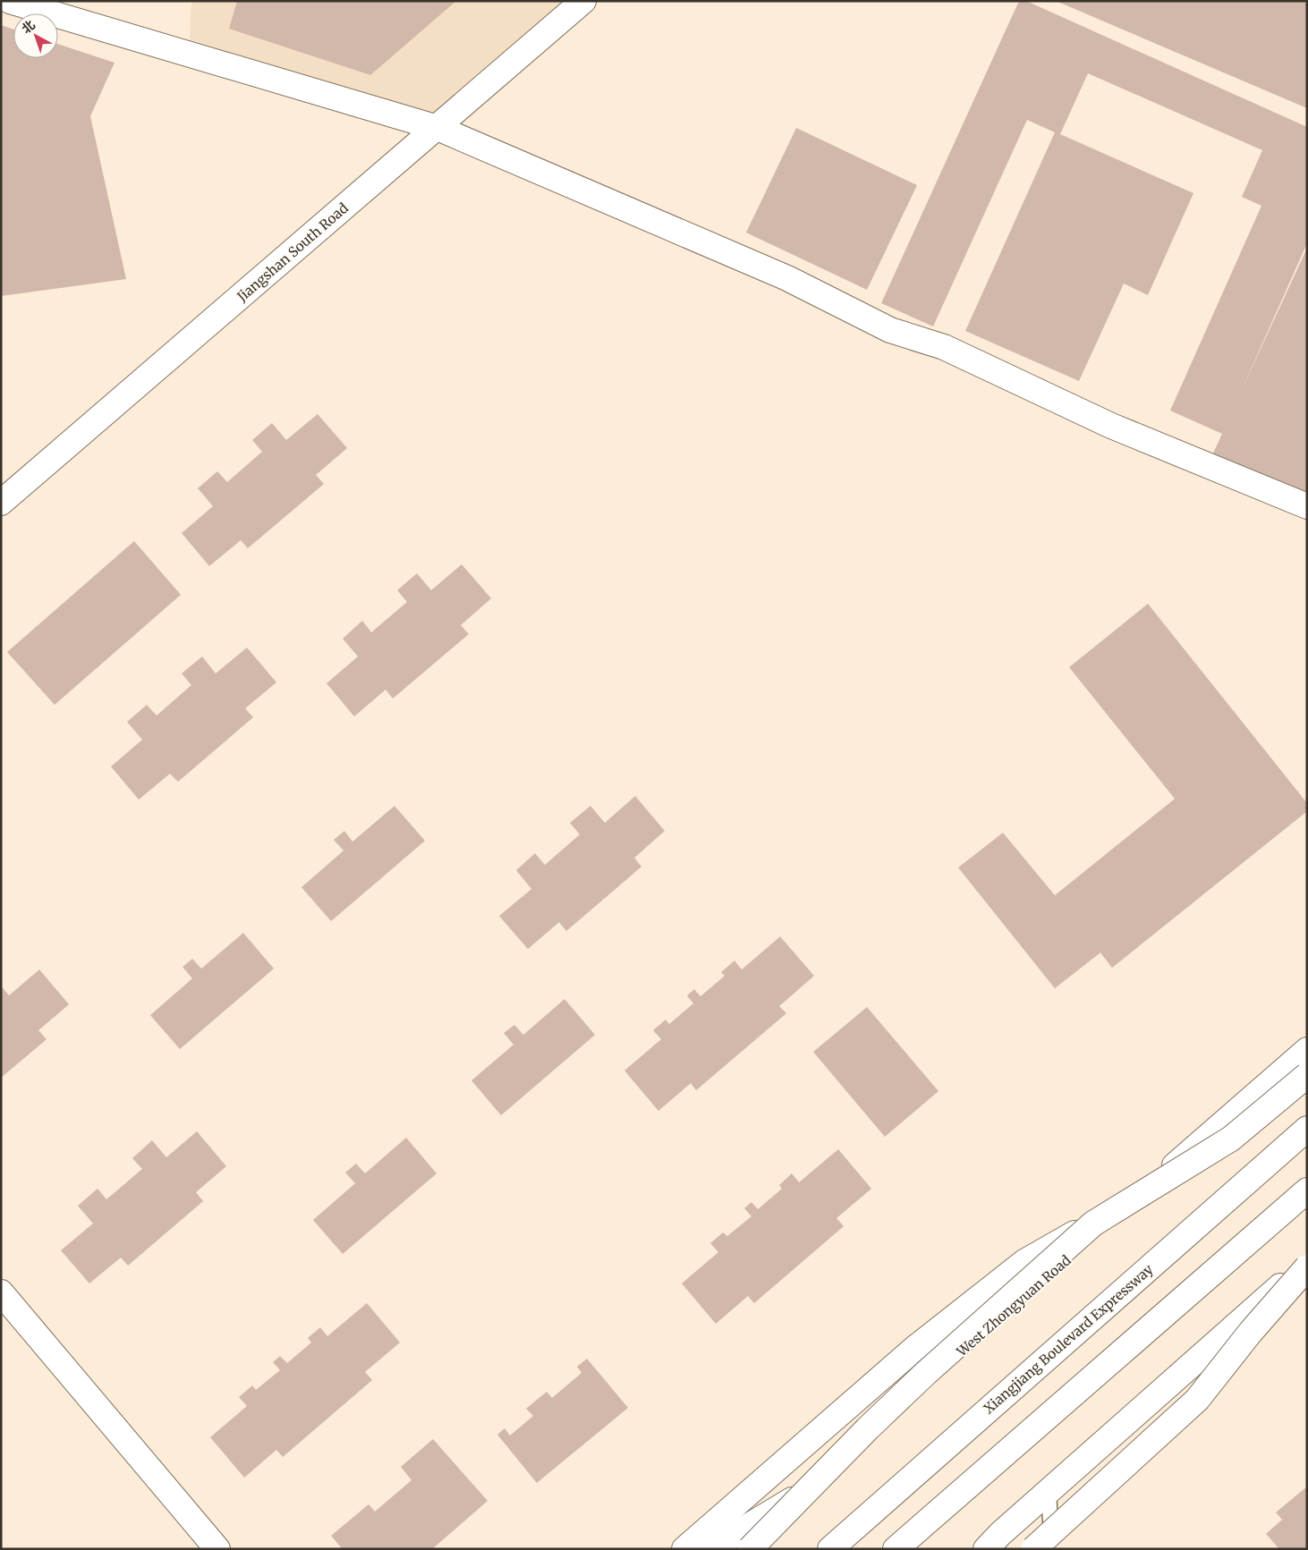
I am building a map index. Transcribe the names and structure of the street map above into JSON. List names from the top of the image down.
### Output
{
  "streets": {
    "main road": ["Jiangshan South Road", "West Zhongyuan Road", "Xiangjiang Boulevard Expressway"]
  },
  "north": "top left"
}
